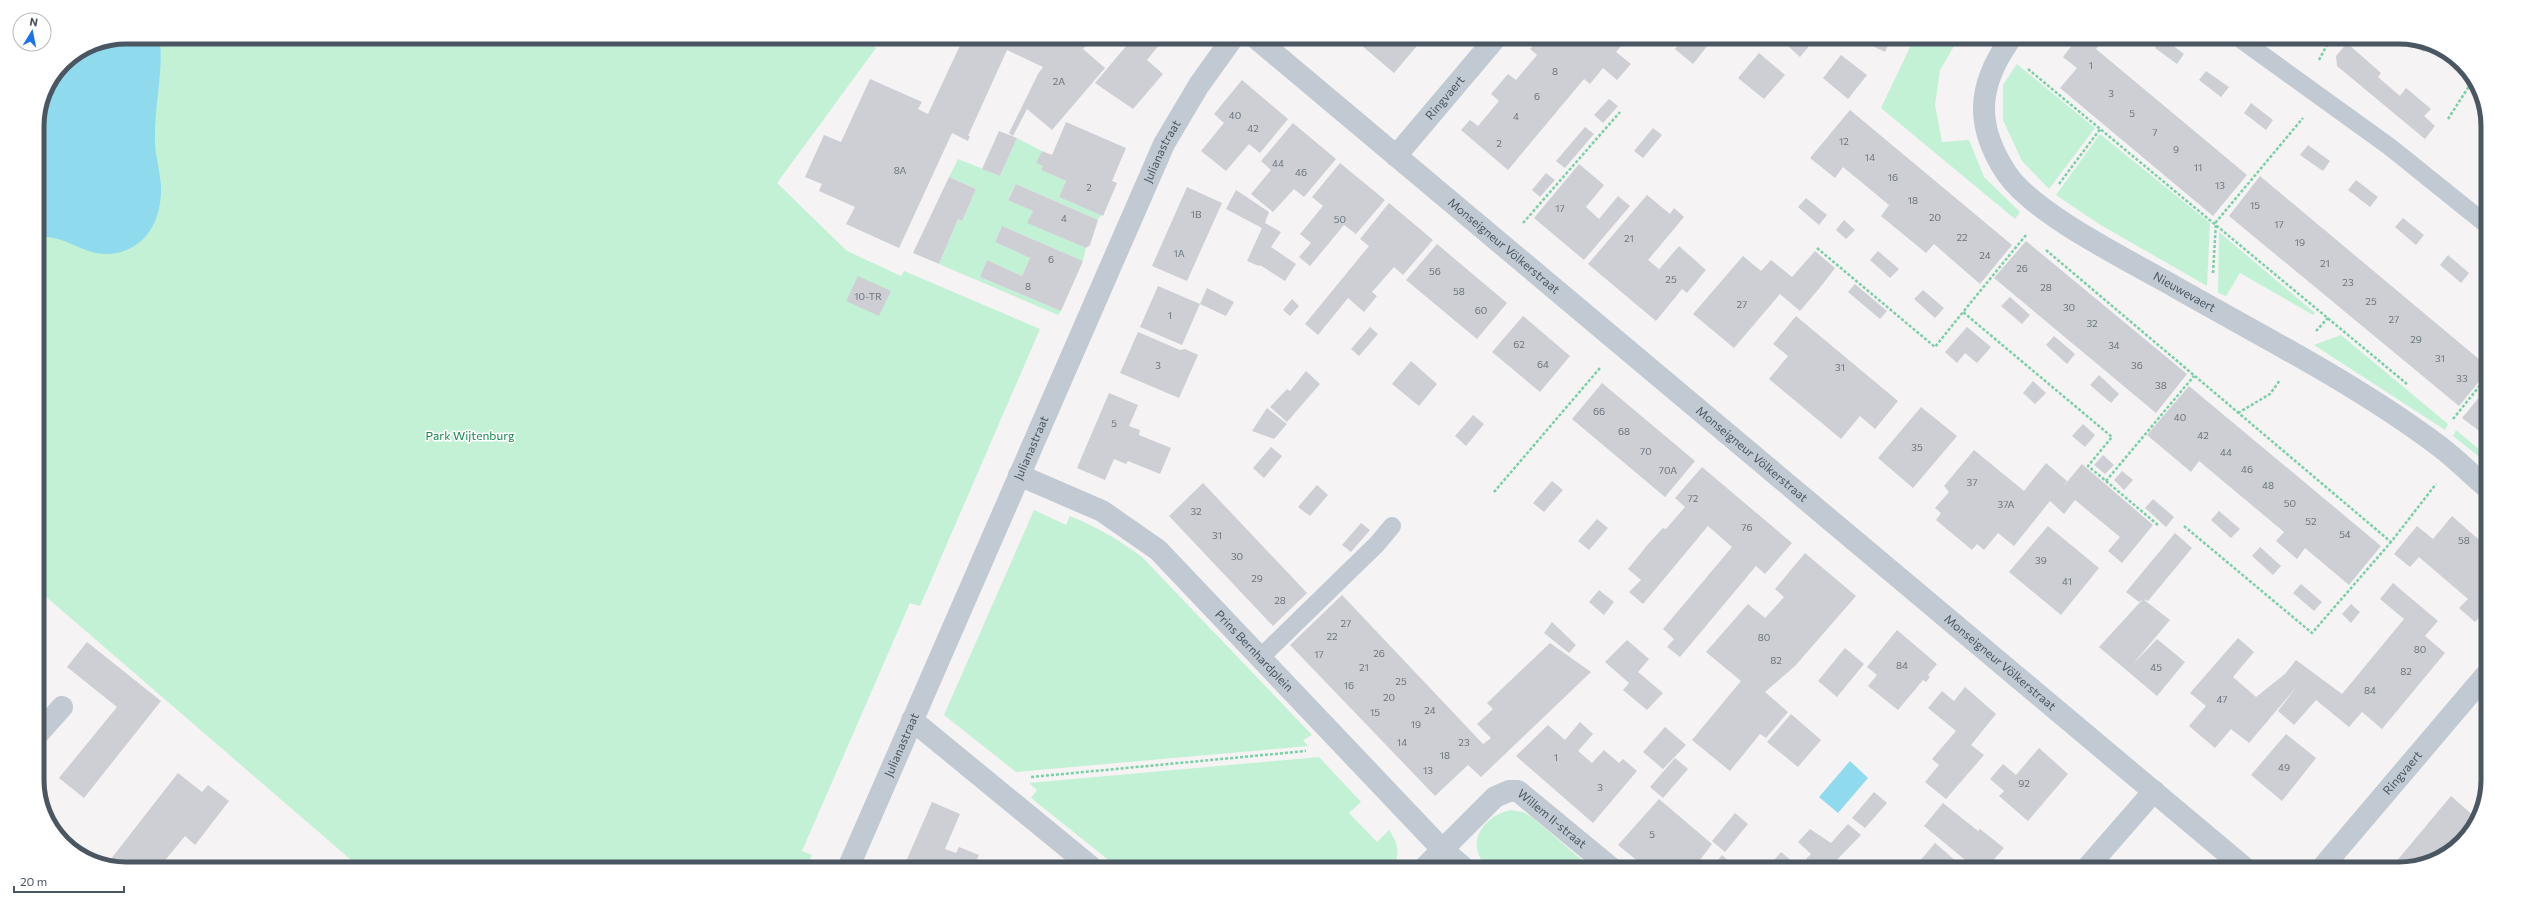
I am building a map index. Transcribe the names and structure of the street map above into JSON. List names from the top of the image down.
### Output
{
  "streets": {
    "street": [
      "Ringvaert",
      "Julianastraat",
      "Monseigneur Völkerstraat",
      "Nieuwevaert",
      "Prins Bernhardplein",
      "Willem II-straat"
    ]
  },
  "crossings": [
    ["Ringvaert", "Monseigneur Völkerstraat"],
    ["Julianastraat", "Prins Bernhardplein"],
    ["Prins Bernhardplein", "Willem II-straat"]
  ],
  "parks": ["Park Wijtenburg"],
  "house_numbers": [
    "1",
    "8",
    "2A",
    "3",
    "6",
    "5",
    "40",
    "4",
    "42",
    "7",
    "12",
    "2",
    "9",
    "14",
    "44",
    "11",
    "8A",
    "46",
    "16",
    "13",
    "2",
    "18",
    "15",
    "17",
    "1B",
    "20",
    "4",
    "50",
    "17",
    "22",
    "21",
    "19",
    "1A",
    "24",
    "6",
    "21",
    "26",
    "56",
    "25",
    "23",
    "8",
    "28",
    "58",
    "10-TR",
    "25",
    "27",
    "30",
    "60",
    "1",
    "27",
    "32",
    "29",
    "62",
    "34",
    "31",
    "64",
    "3",
    "36",
    "31",
    "33",
    "38",
    "66",
    "40",
    "5",
    "68",
    "42",
    "35",
    "70",
    "44",
    "46",
    "70A",
    "37",
    "48",
    "72",
    "50",
    "37A",
    "32",
    "52",
    "76",
    "54",
    "31",
    "58",
    "30",
    "39",
    "29",
    "41",
    "28",
    "27",
    "22",
    "80",
    "80",
    "26",
    "17",
    "82",
    "84",
    "21",
    "45",
    "82",
    "25",
    "16",
    "84",
    "20",
    "47",
    "24",
    "15",
    "19",
    "14",
    "23",
    "18",
    "1",
    "49",
    "13",
    "92",
    "3",
    "5"
  ],
  "scale_bar": "20 m",
  "north": "top"
}
